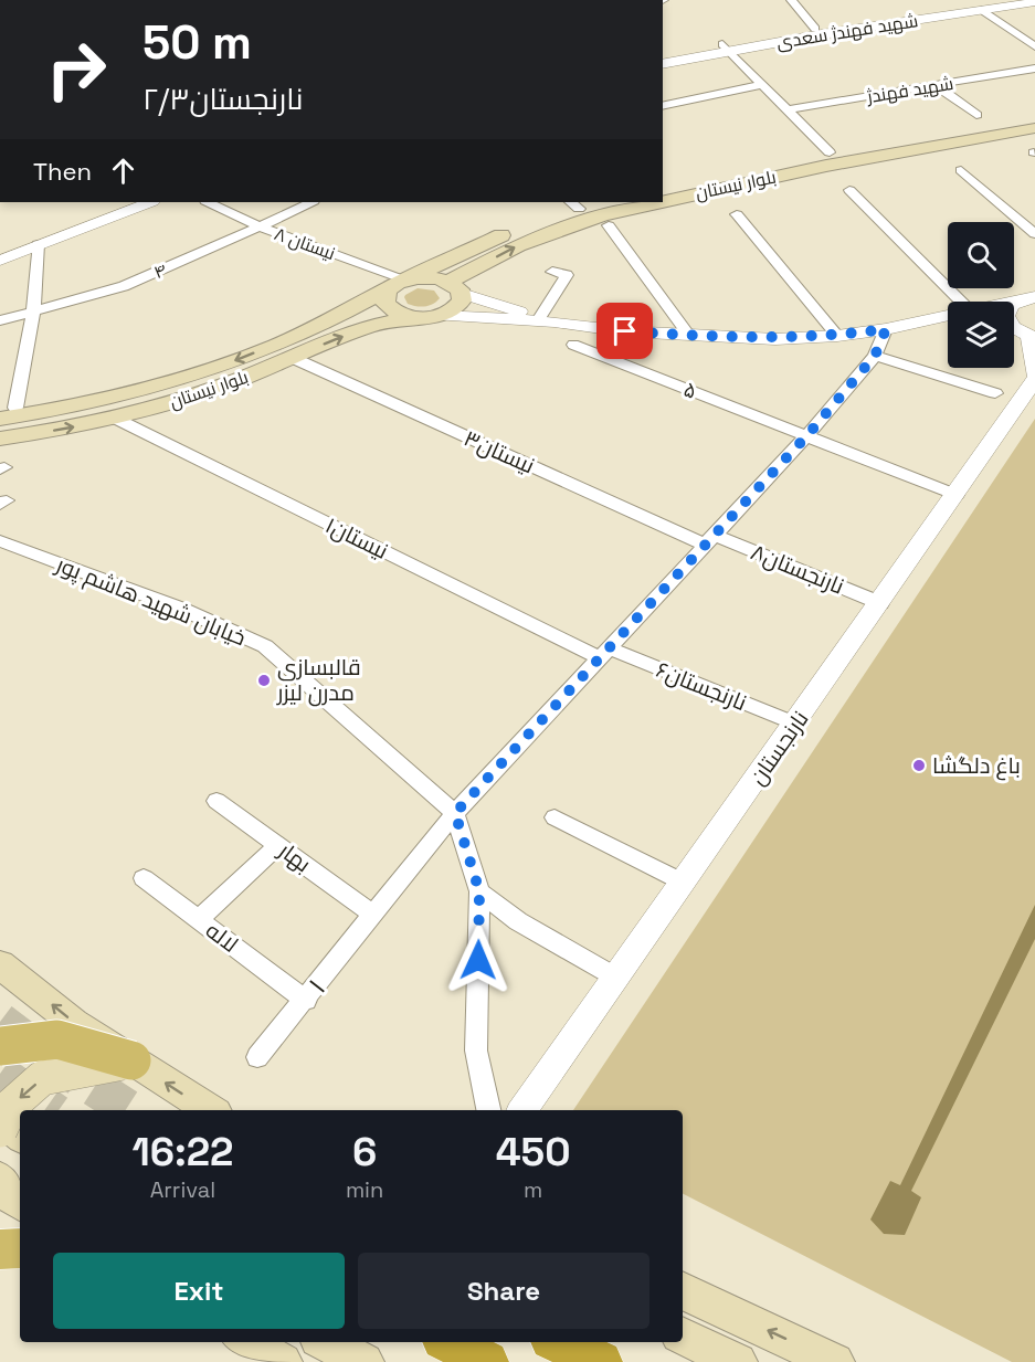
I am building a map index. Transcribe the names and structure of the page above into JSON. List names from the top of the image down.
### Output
{
  "streets": {
    "main road": ["بلوار نیستان"],
    "street": [
      "شهید فهندژ سعدی",
      "شهید فهندژ",
      "نیستان ۸",
      "۴",
      "۵",
      "۳نیستان",
      "۱نیستان",
      "۸نارنجستان",
      "خیابان شهید هاشم پور",
      "۶نارنجستان",
      "نارنجستان",
      "بهار",
      "لاله ‍",
      "۱"
    ]
  },
  "crossings": [
    ["بلوار نیستان", "نیستان ۸"],
    ["بلوار نیستان", "۳نیستان"],
    ["بلوار نیستان", "۱نیستان"],
    ["نیستان ۸", "۴"],
    ["۵", "نارنجستان"],
    ["۵", "۱"],
    ["۳نیستان", "۸نارنجستان"],
    ["۳نیستان", "۱"],
    ["۱نیستان", "۶نارنجستان"],
    ["۱نیستان", "۱"],
    ["۸نارنجستان", "نارنجستان"],
    ["۸نارنجستان", "۱"],
    ["خیابان شهید هاشم پور", "۱"],
    ["۶نارنجستان", "نارنجستان"],
    ["۶نارنجستان", "۱"],
    ["بهار", "۱"],
    ["لاله ‍", "۱"]
  ],
  "places": ["قالبسازی مدرن لیزر", "باغ دلگشا"],
  "page": {
    "turn": ["50 m", "۲/۳نارنجستان"],
    "then": "Then",
    "eta": [
      "16:22",
      "Arrival",
      "6",
      "min",
      "450",
      "m"
    ],
    "buttons": ["Exit", "Share"]
  }
}
